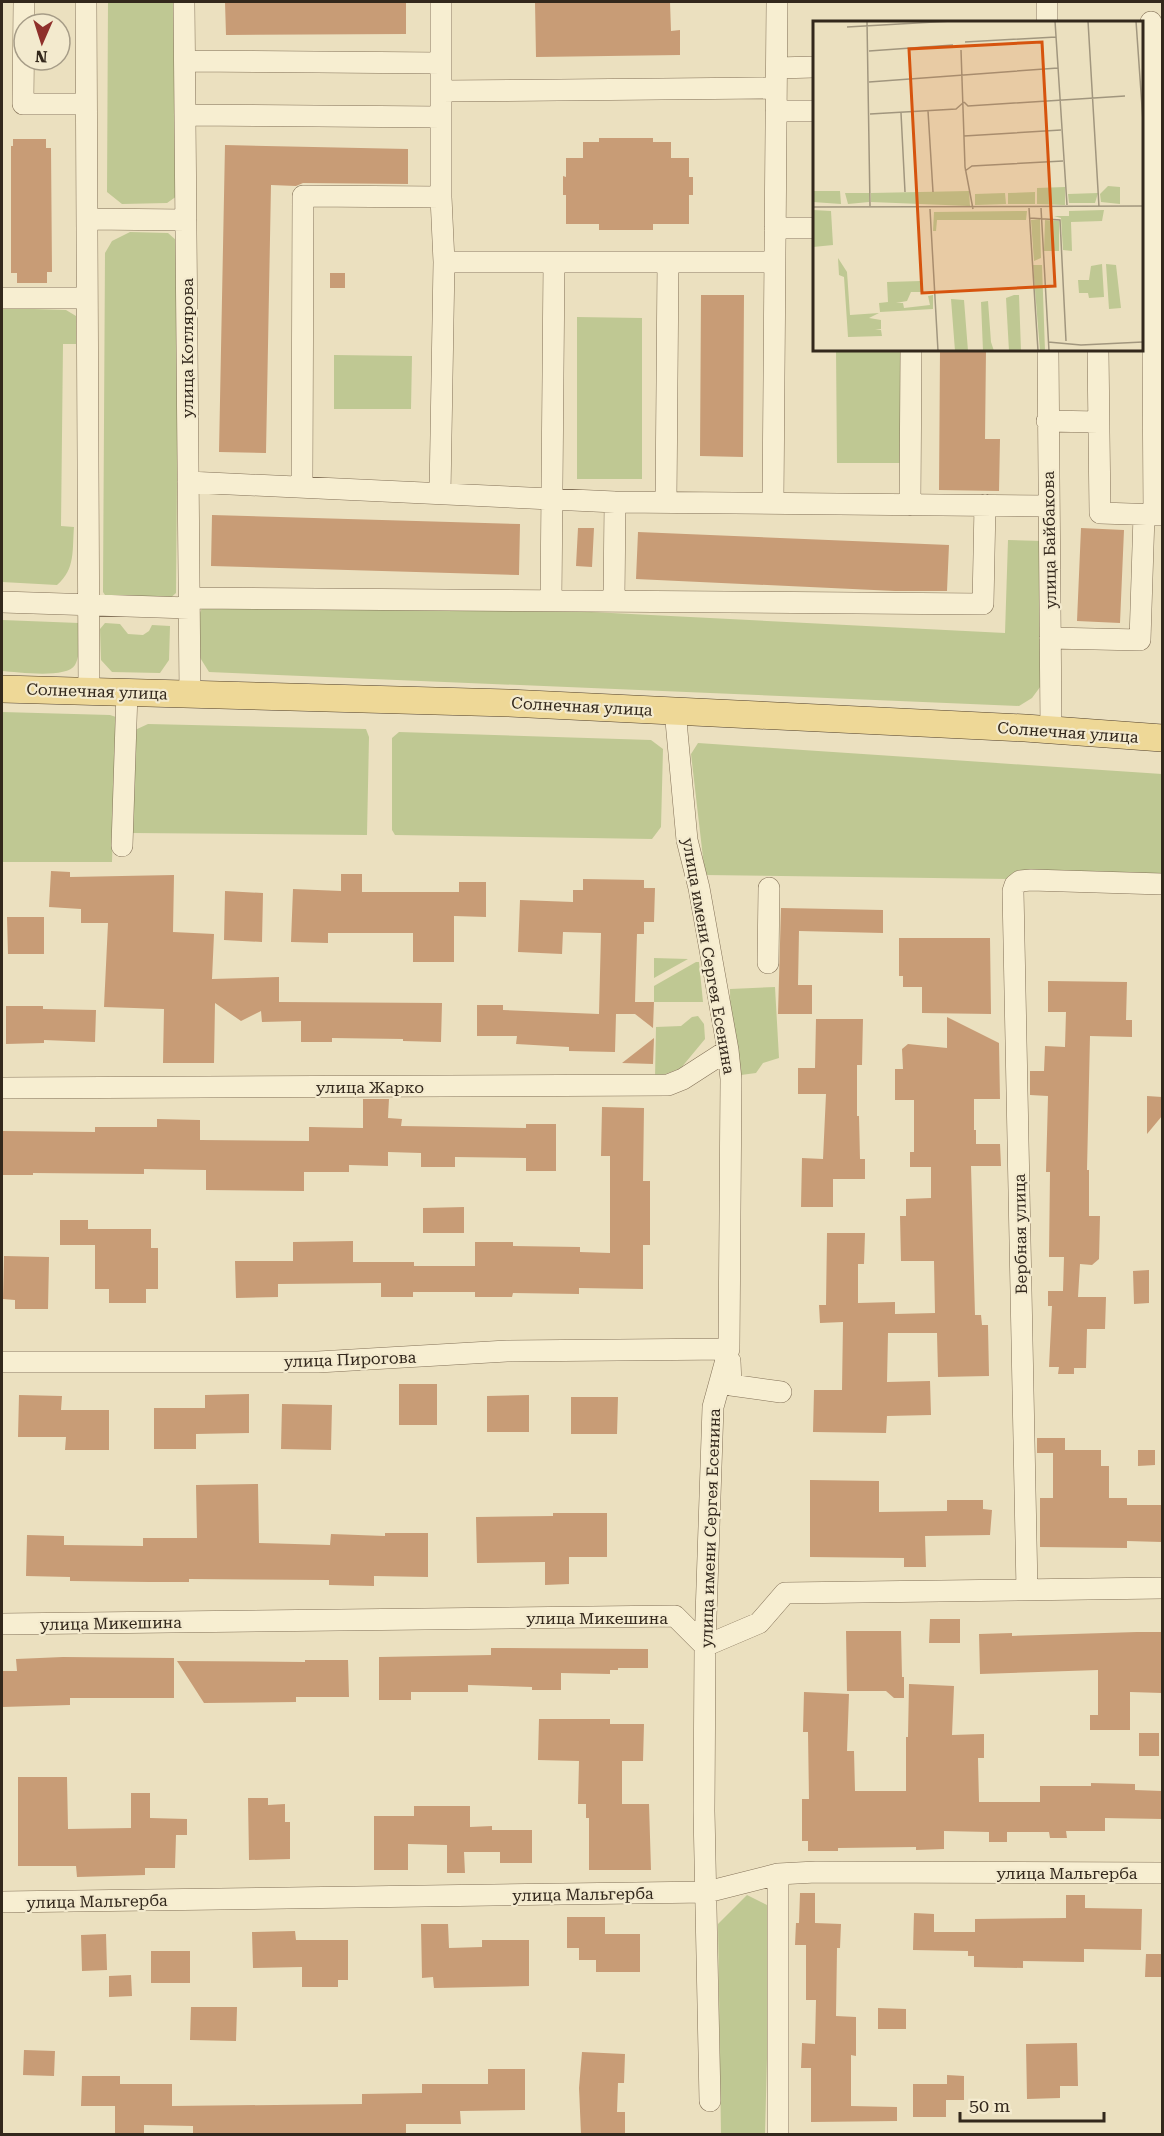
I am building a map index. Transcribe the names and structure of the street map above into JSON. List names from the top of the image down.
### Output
{
  "streets": {
    "main road": ["Солнечная улица"],
    "street": [
      "улица Котлярова",
      "улица Байбакова",
      "улица имени Сергея Есенина",
      "улица Жарко",
      "Вербная улица",
      "улица Пирогова",
      "улица Микешина",
      "улица Мальгерба"
    ]
  },
  "crossings": [
    ["улица Котлярова", "Солнечная улица"],
    ["улица Байбакова", "Солнечная улица"],
    ["Солнечная улица", "улица имени Сергея Есенина"],
    ["улица имени Сергея Есенина", "улица Жарко"],
    ["улица имени Сергея Есенина", "улица Пирогова"],
    ["улица имени Сергея Есенина", "улица Микешина"],
    ["улица имени Сергея Есенина", "улица Мальгерба"]
  ],
  "scale_bar": "50 m",
  "north": "bottom"
}
